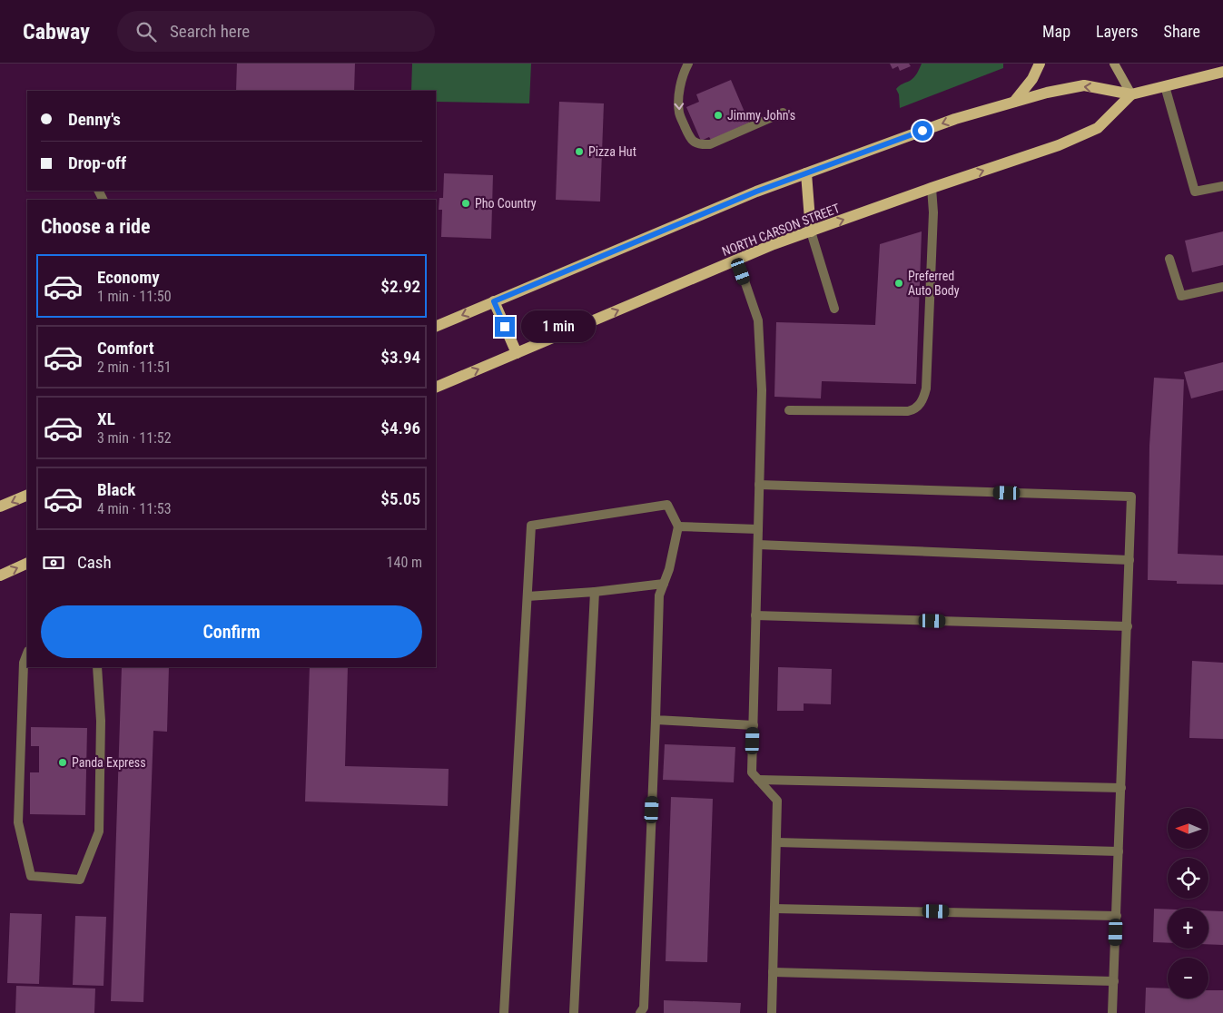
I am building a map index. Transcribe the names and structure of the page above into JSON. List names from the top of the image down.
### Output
{
  "streets": {
    "main road": ["NORTH CARSON STREET"]
  },
  "places": [
    "Jimmy John's",
    "Pizza Hut",
    "Pho Country",
    "Preferred Auto Body",
    "Panda Express"
  ],
  "north": "left",
  "page": {
    "header": "Cabway",
    "search": "Search here",
    "nav": ["Map", "Layers", "Share"],
    "banner": ["Denny's", "Drop-off"],
    "heading": "Choose a ride",
    "list": [
      {
        "name": "Economy",
        "note": "1 min · 11:50",
        "value": "$2.92"
      },
      {
        "name": "Comfort",
        "note": "2 min · 11:51",
        "value": "$3.94"
      },
      {
        "name": "XL",
        "note": "3 min · 11:52",
        "value": "$4.96"
      },
      {
        "name": "Black",
        "note": "4 min · 11:53",
        "value": "$5.05"
      }
    ],
    "bubble": "1 min",
    "pay": ["Cash", "140 m"],
    "buttons": "Confirm",
    "map_buttons": ["+", "−"]
  }
}
